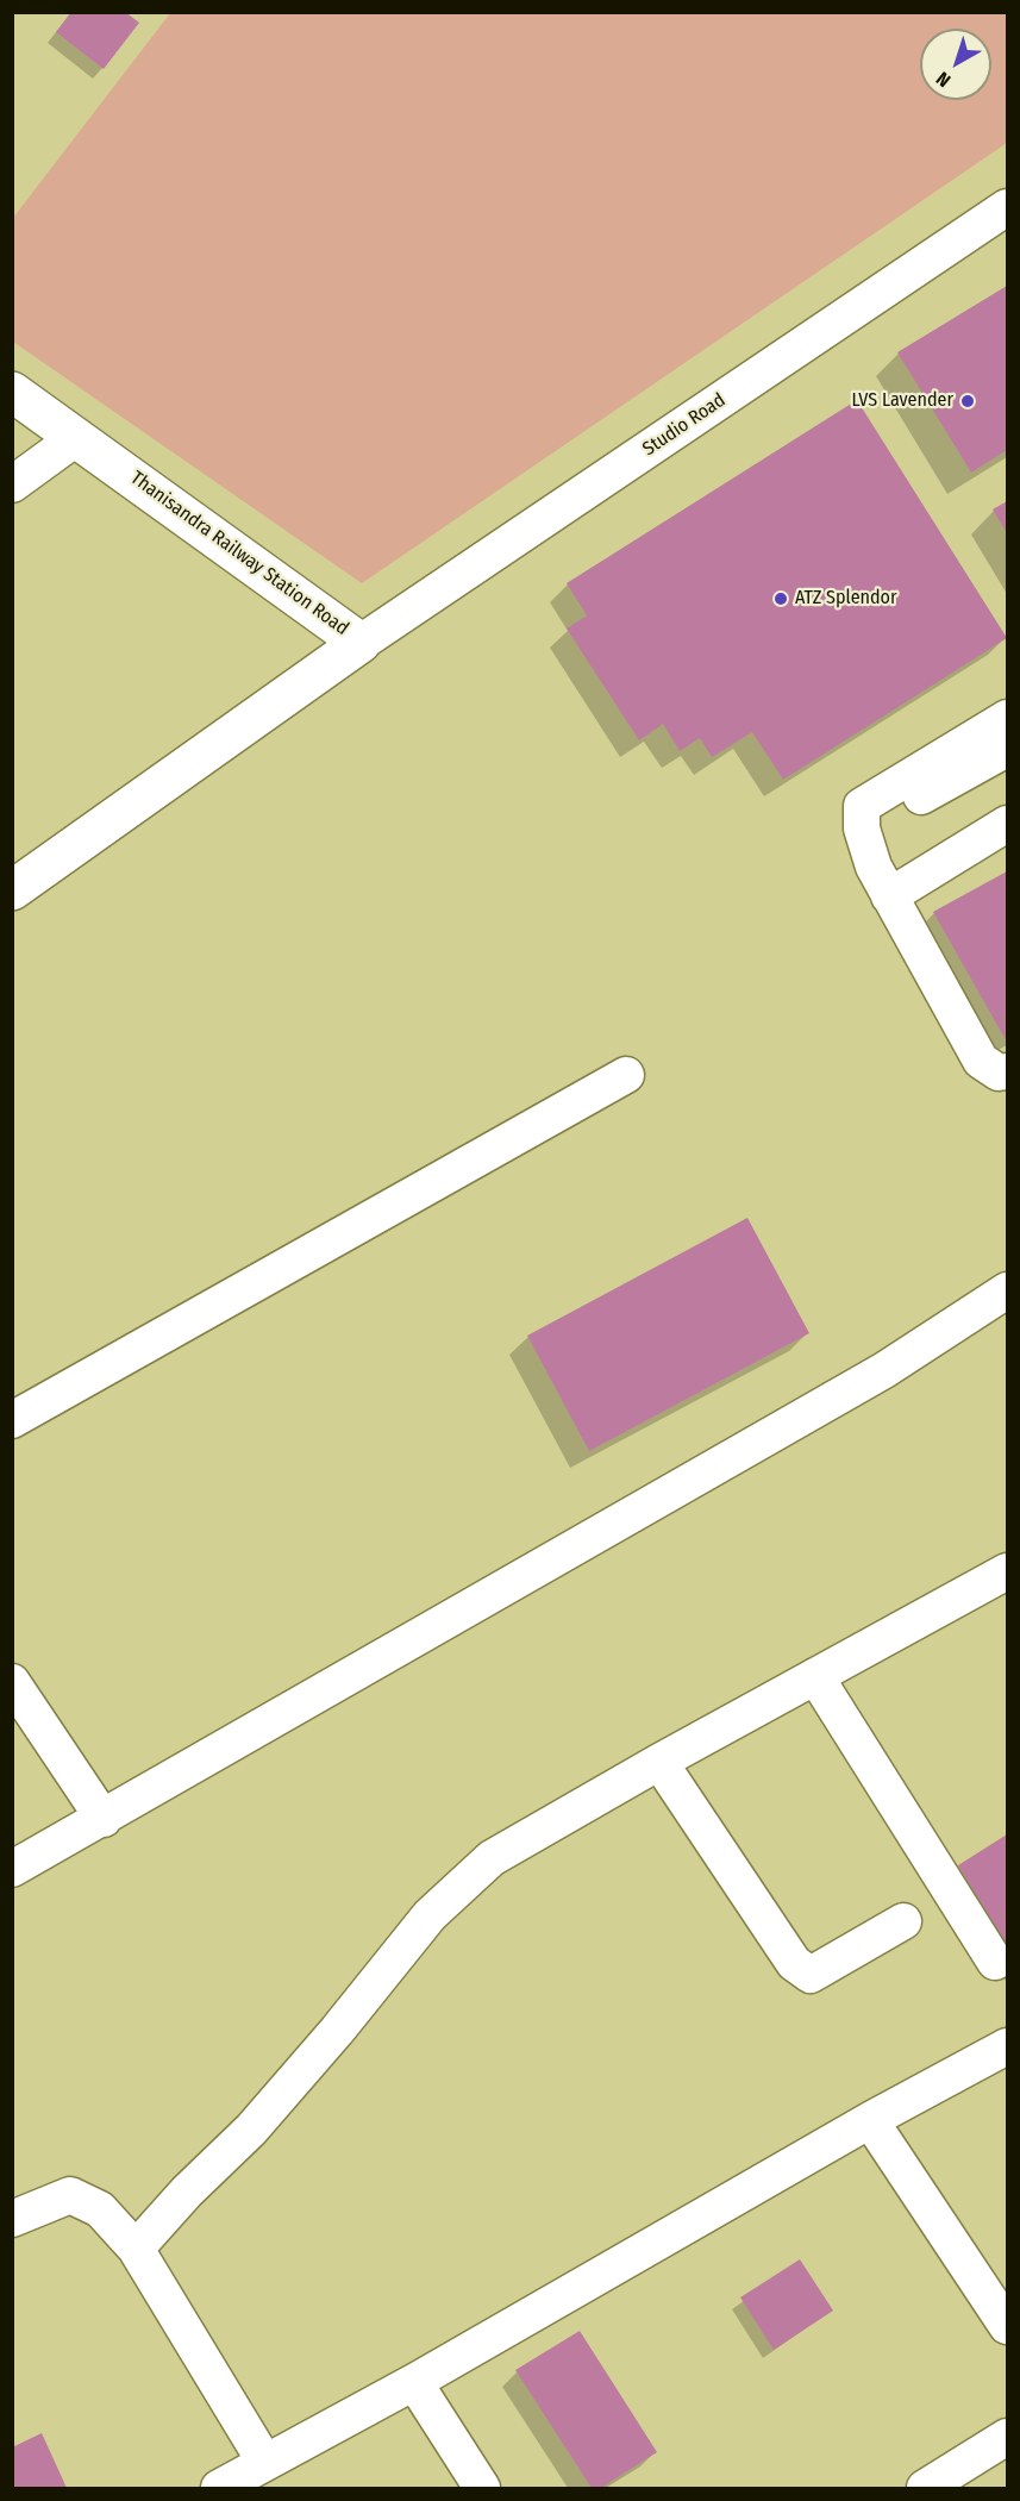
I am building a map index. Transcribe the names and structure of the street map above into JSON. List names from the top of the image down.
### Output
{
  "streets": {
    "street": ["Studio Road", "Thanisandra Railway Station Road"]
  },
  "crossings": [
    ["Studio Road", "Thanisandra Railway Station Road"]
  ],
  "places": ["LVS Lavender", "ATZ Splendor"],
  "north": "bottom left"
}
